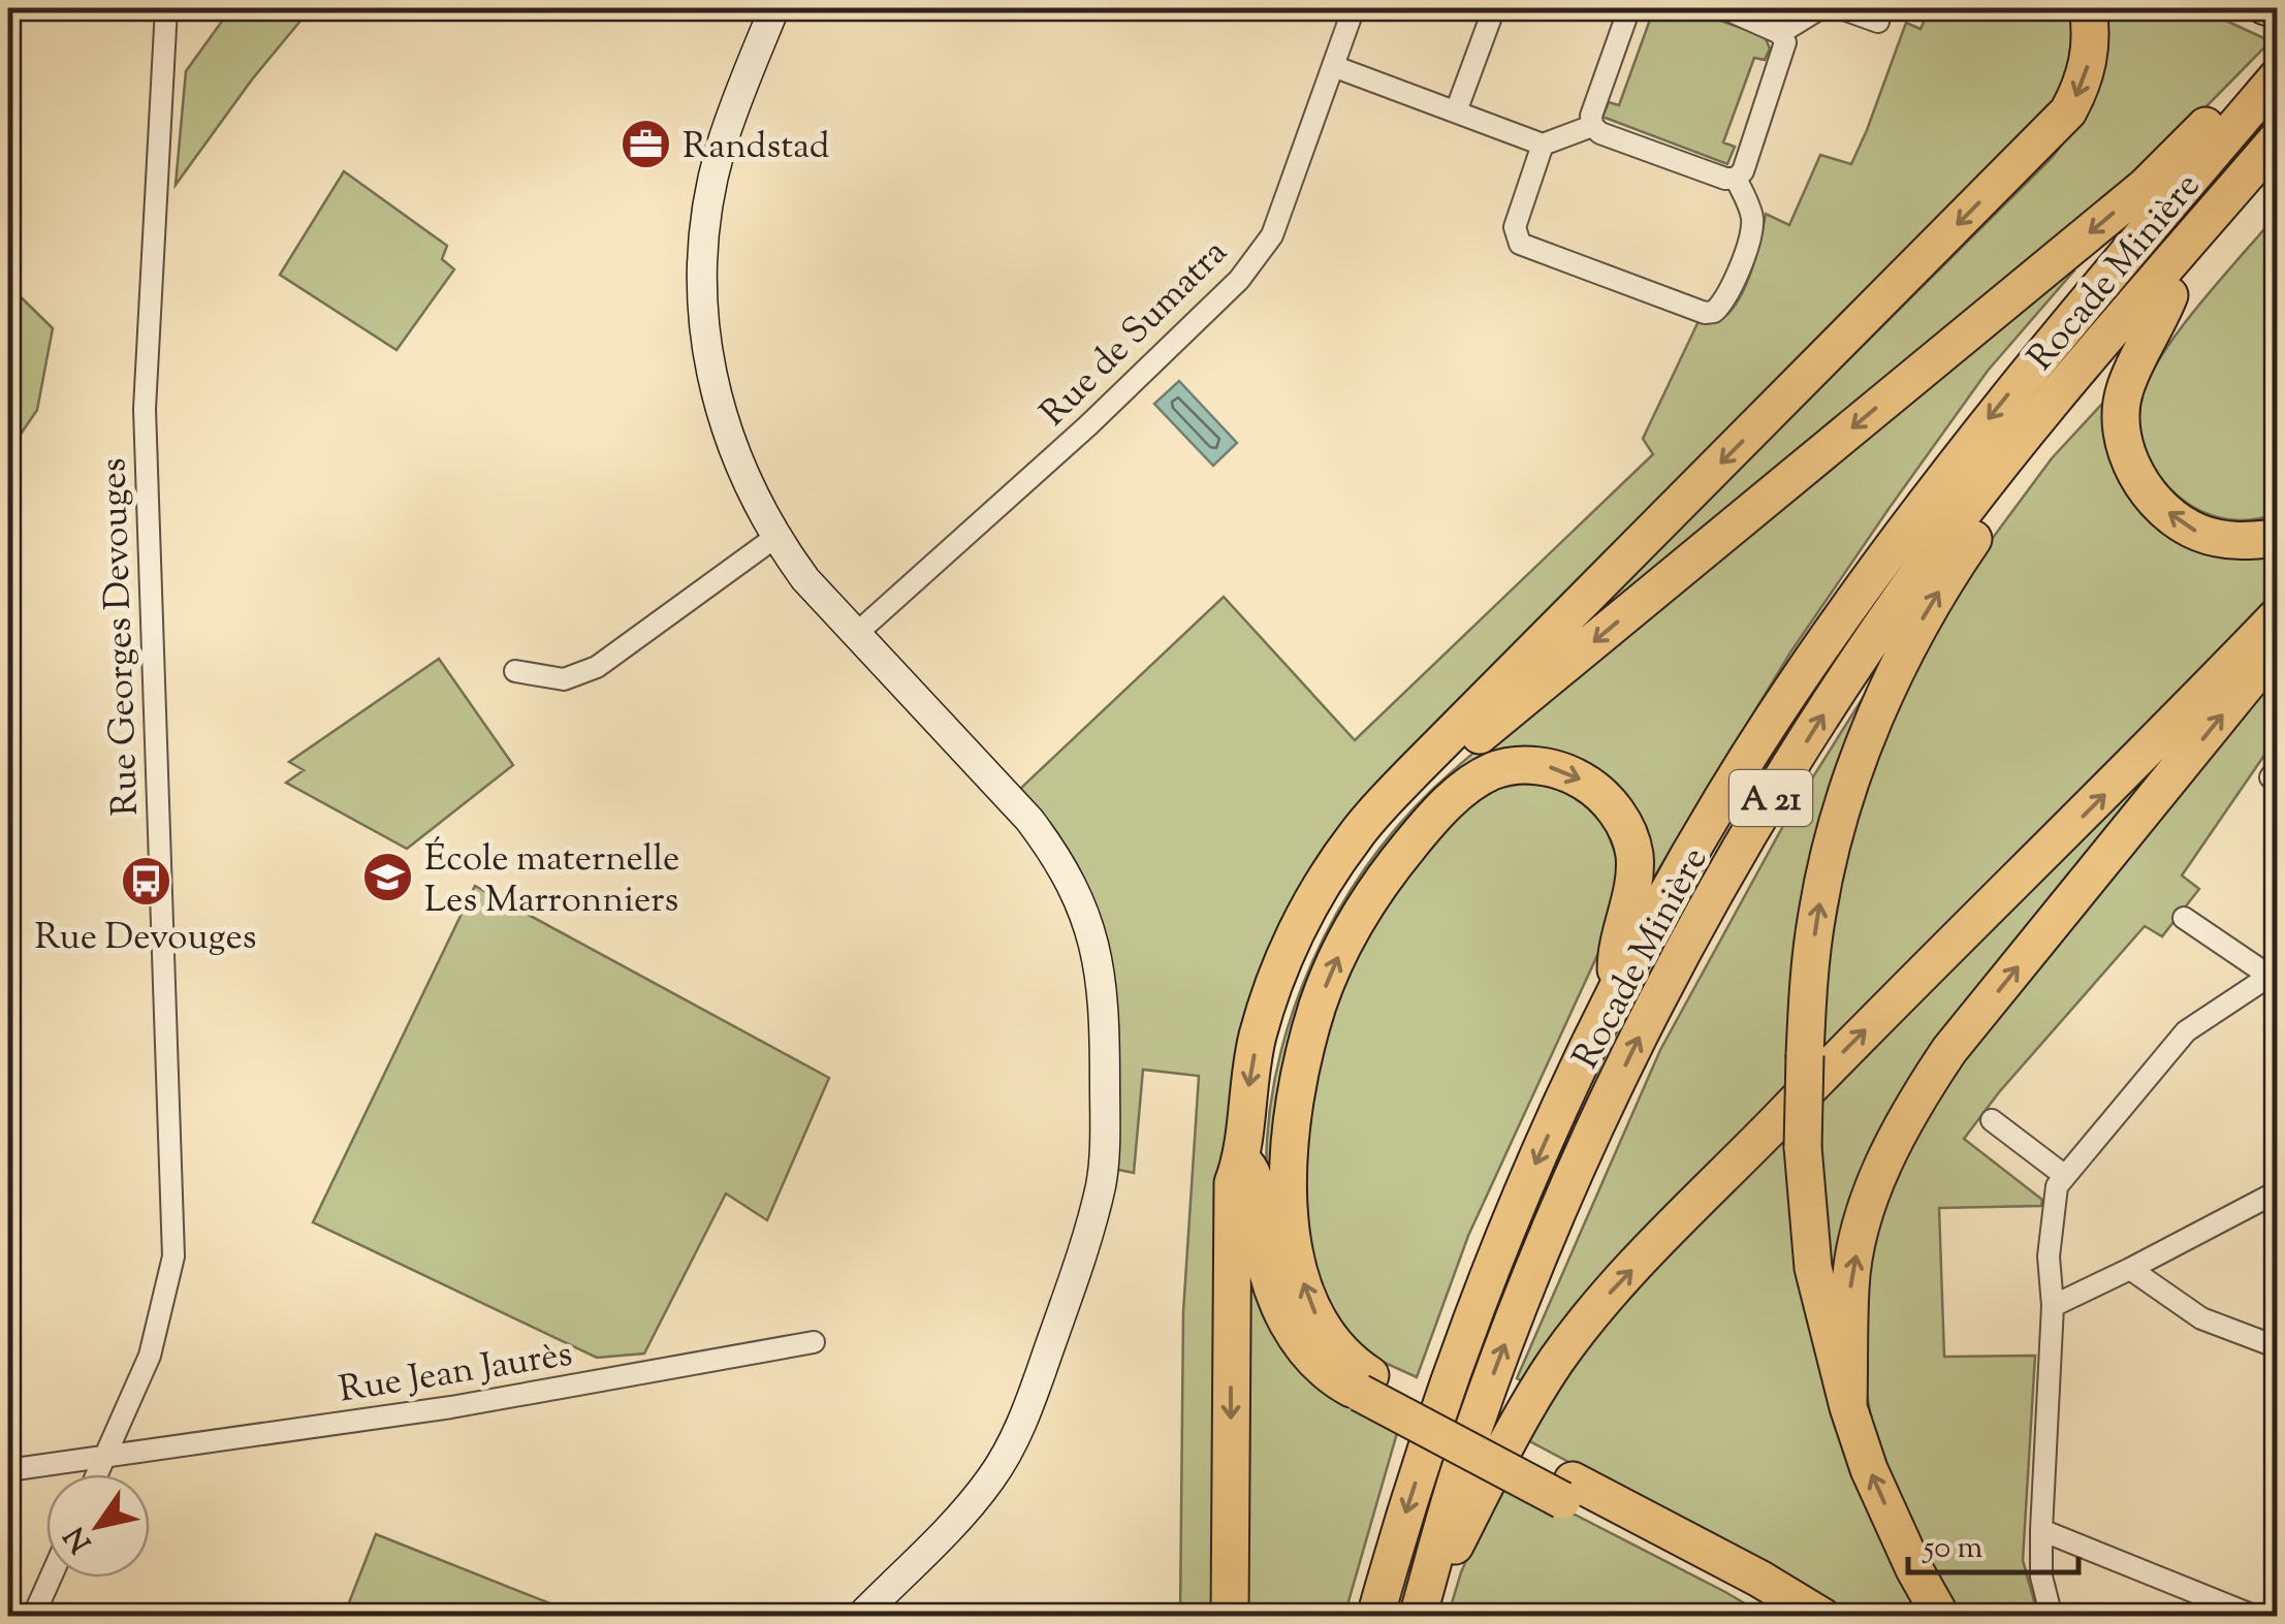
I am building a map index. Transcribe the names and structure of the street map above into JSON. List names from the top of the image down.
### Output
{
  "streets": {
    "highway": ["Rocade Minière", "A 21"],
    "street": ["Rue de Sumatra", "Rue Georges Devouges", "Rue Jean Jaurès"]
  },
  "crossings": [
    ["Rue Georges Devouges", "Rue Jean Jaurès"]
  ],
  "places": {
    "office": ["Randstad"],
    "school or university": ["École maternelle Les Marronniers"],
    "bus stop": ["Rue Devouges"]
  },
  "scale_bar": "50 m",
  "north": "bottom left"
}
